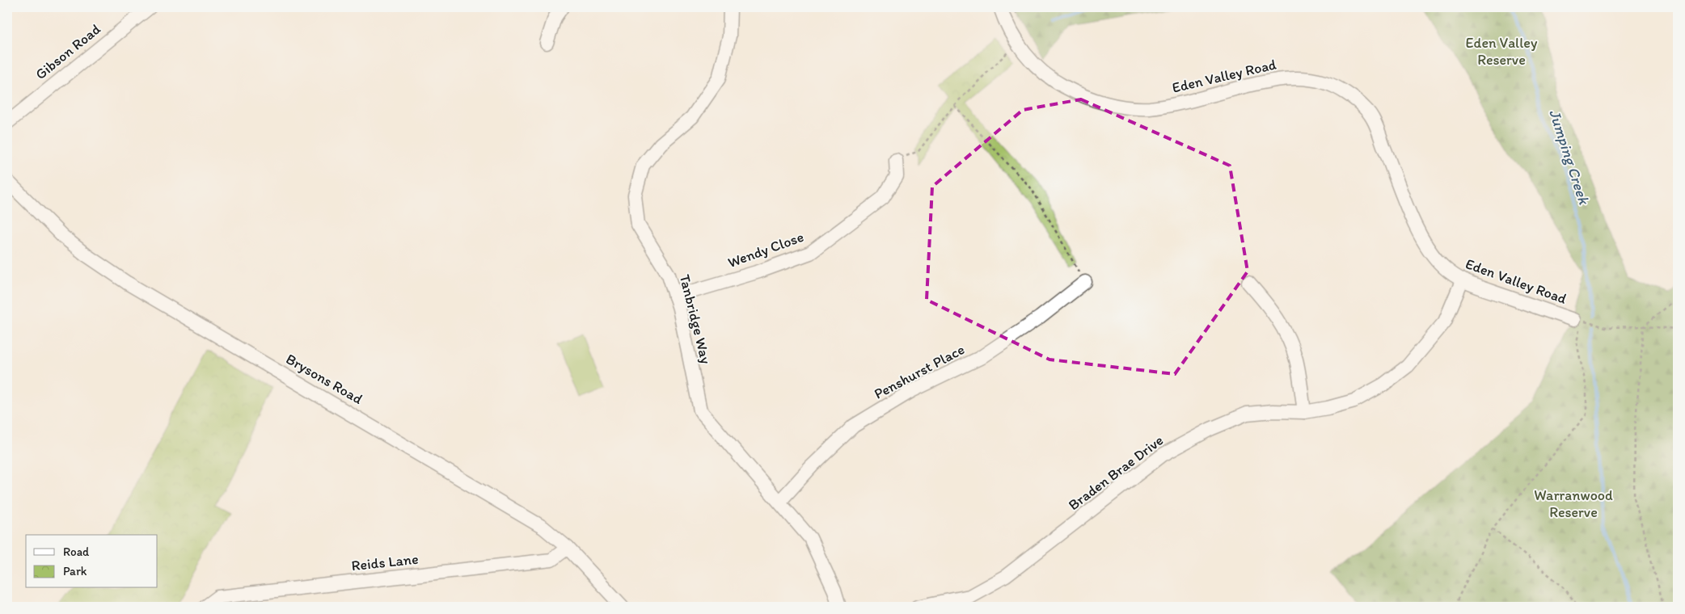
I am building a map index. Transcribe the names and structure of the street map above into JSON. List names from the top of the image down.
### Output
{
  "streets": {
    "street": [
      "Gibson Road",
      "Eden Valley Road",
      "Wendy Close",
      "Tanbridge Way",
      "Penshurst Place",
      "Brysons Road",
      "Braden Brae Drive",
      "Reids Lane"
    ]
  },
  "crossings": [
    ["Eden Valley Road", "Braden Brae Drive"],
    ["Wendy Close", "Tanbridge Way"],
    ["Tanbridge Way", "Penshurst Place"],
    ["Brysons Road", "Reids Lane"]
  ],
  "water": ["Jumping Creek"],
  "parks": ["Eden Valley Reserve", "Warranwood Reserve"],
  "legend": ["Road", "Park"]
}
